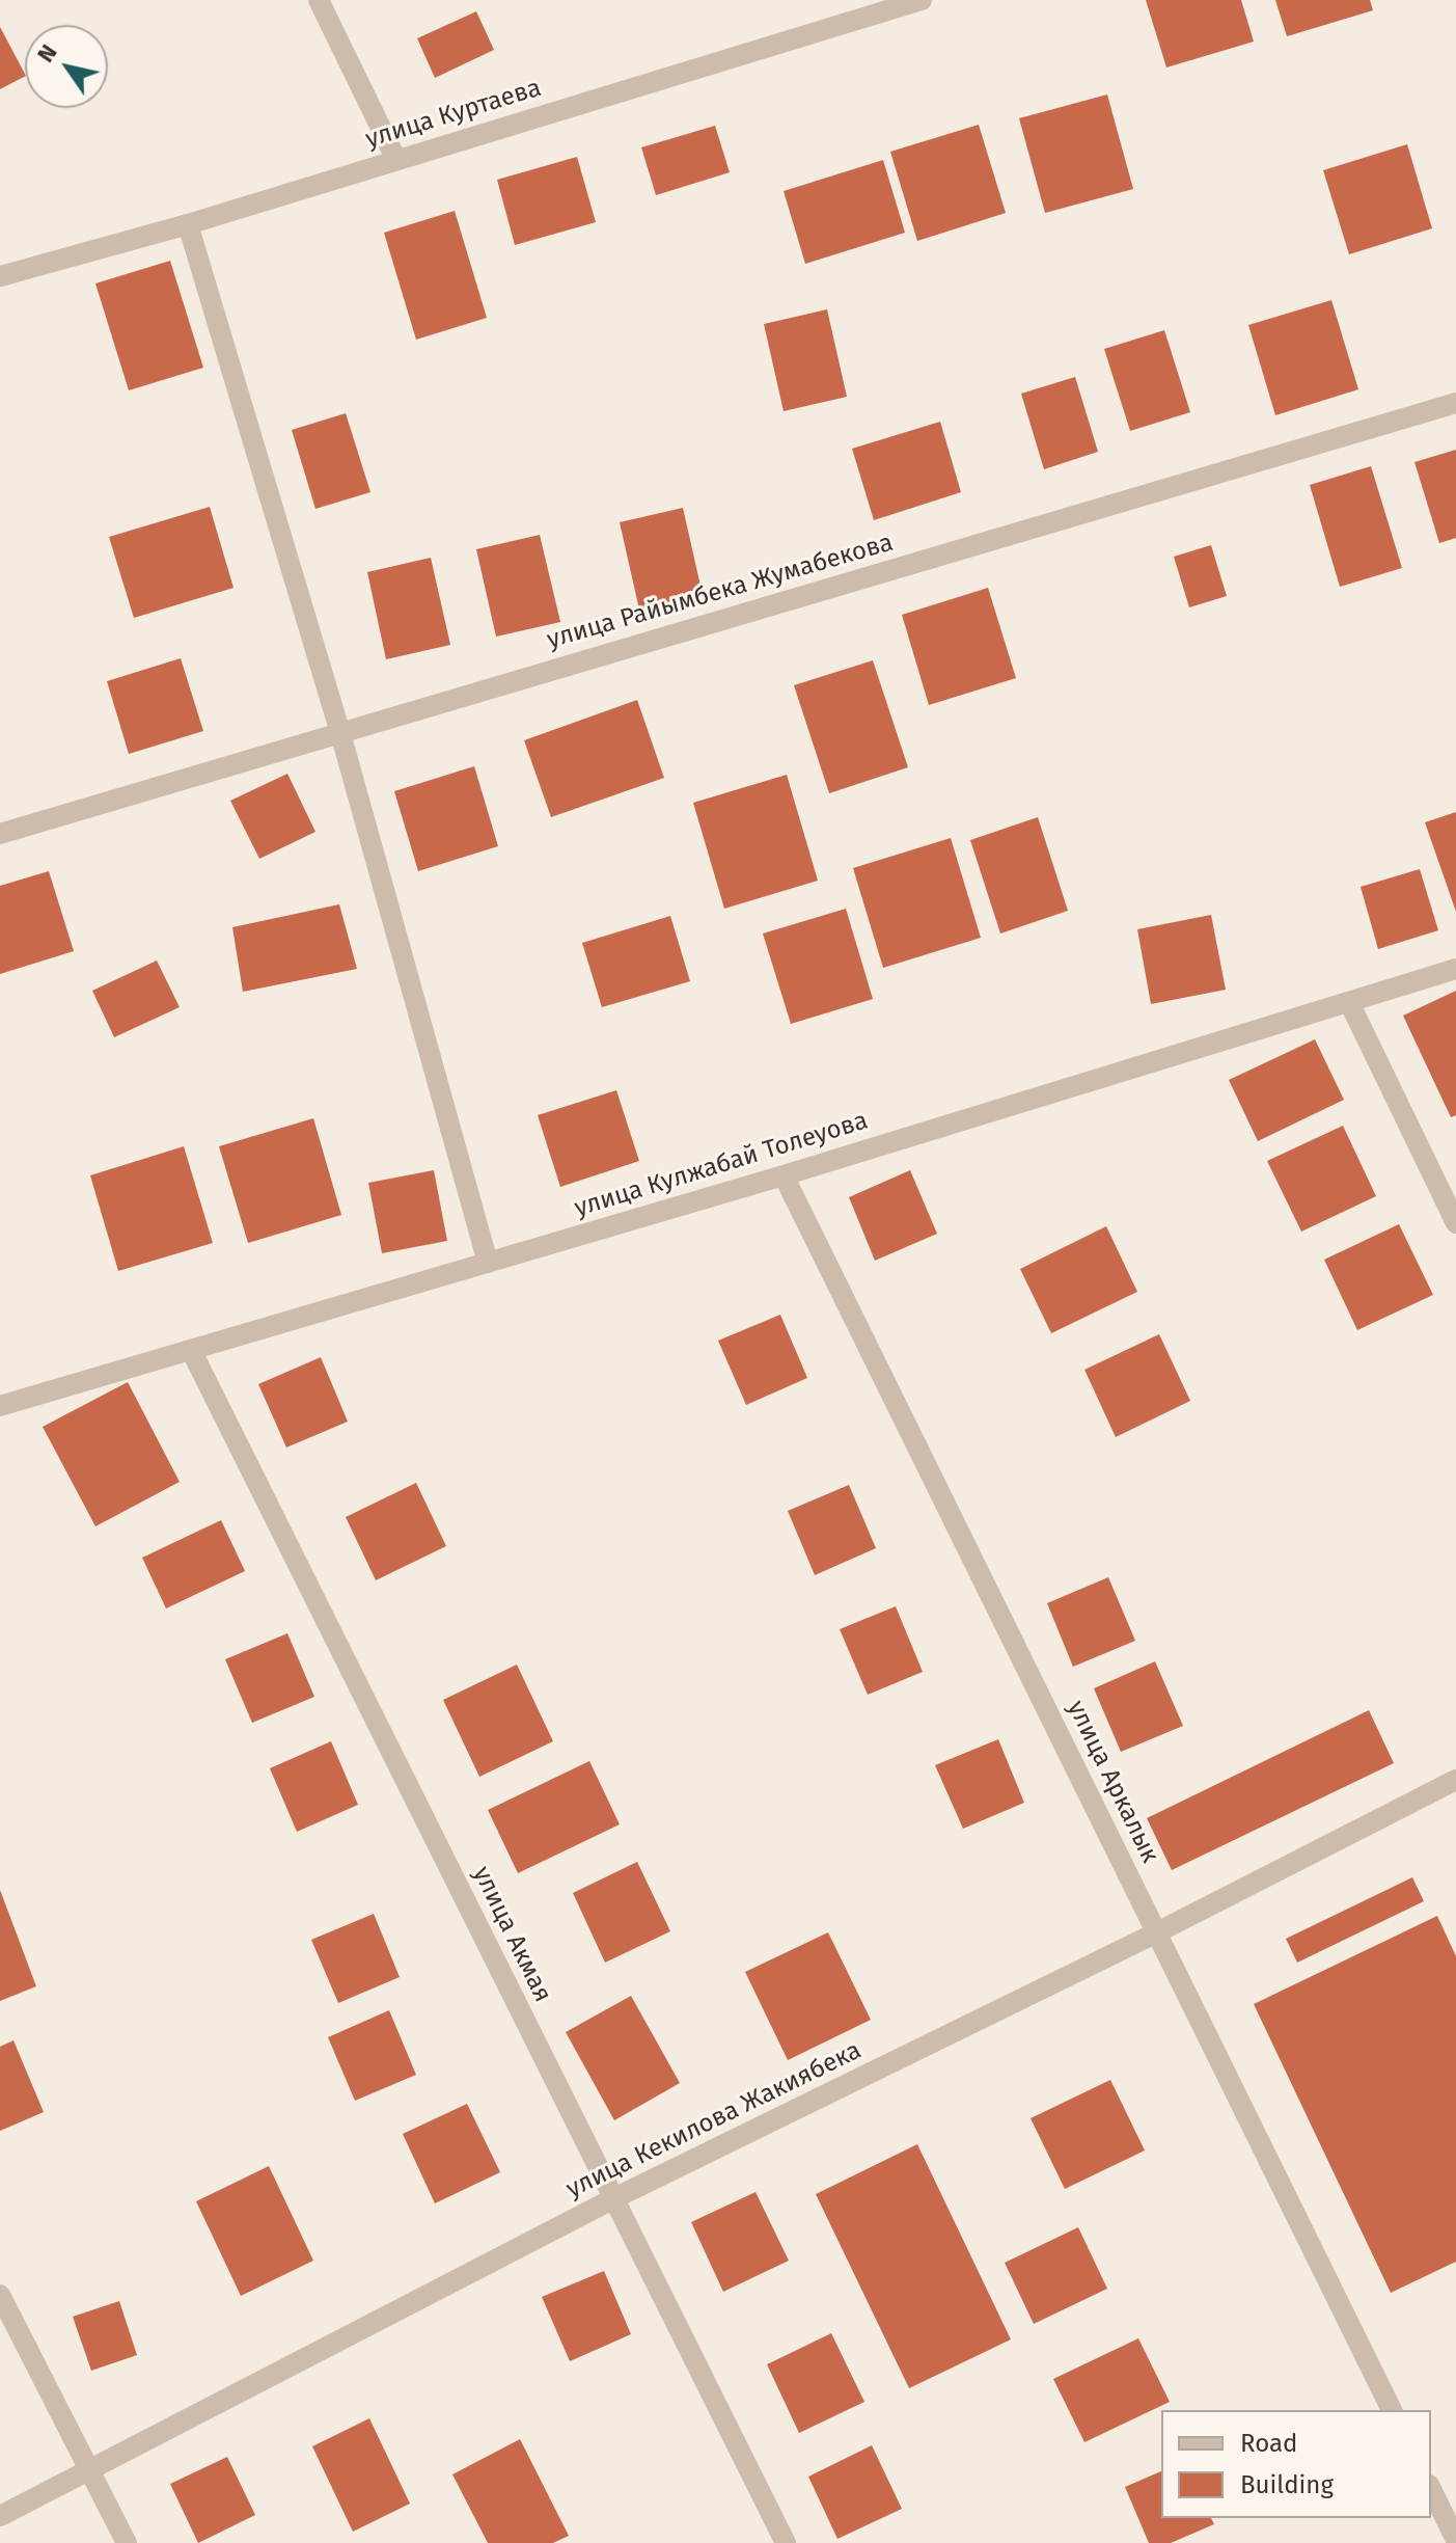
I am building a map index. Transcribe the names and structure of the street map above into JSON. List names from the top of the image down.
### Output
{
  "streets": {
    "street": [
      "улица Куртаева",
      "улица Райымбека Жумабекова",
      "улица Кулжабай Толеуова",
      "улица Аркалык",
      "улица Акмая",
      "улица Кекилова Жакиябека"
    ]
  },
  "crossings": [
    ["улица Кулжабай Толеуова", "улица Аркалык"],
    ["улица Кулжабай Толеуова", "улица Акмая"],
    ["улица Аркалык", "улица Кекилова Жакиябека"],
    ["улица Акмая", "улица Кекилова Жакиябека"]
  ],
  "legend": ["Road", "Building"],
  "north": "top left"
}
